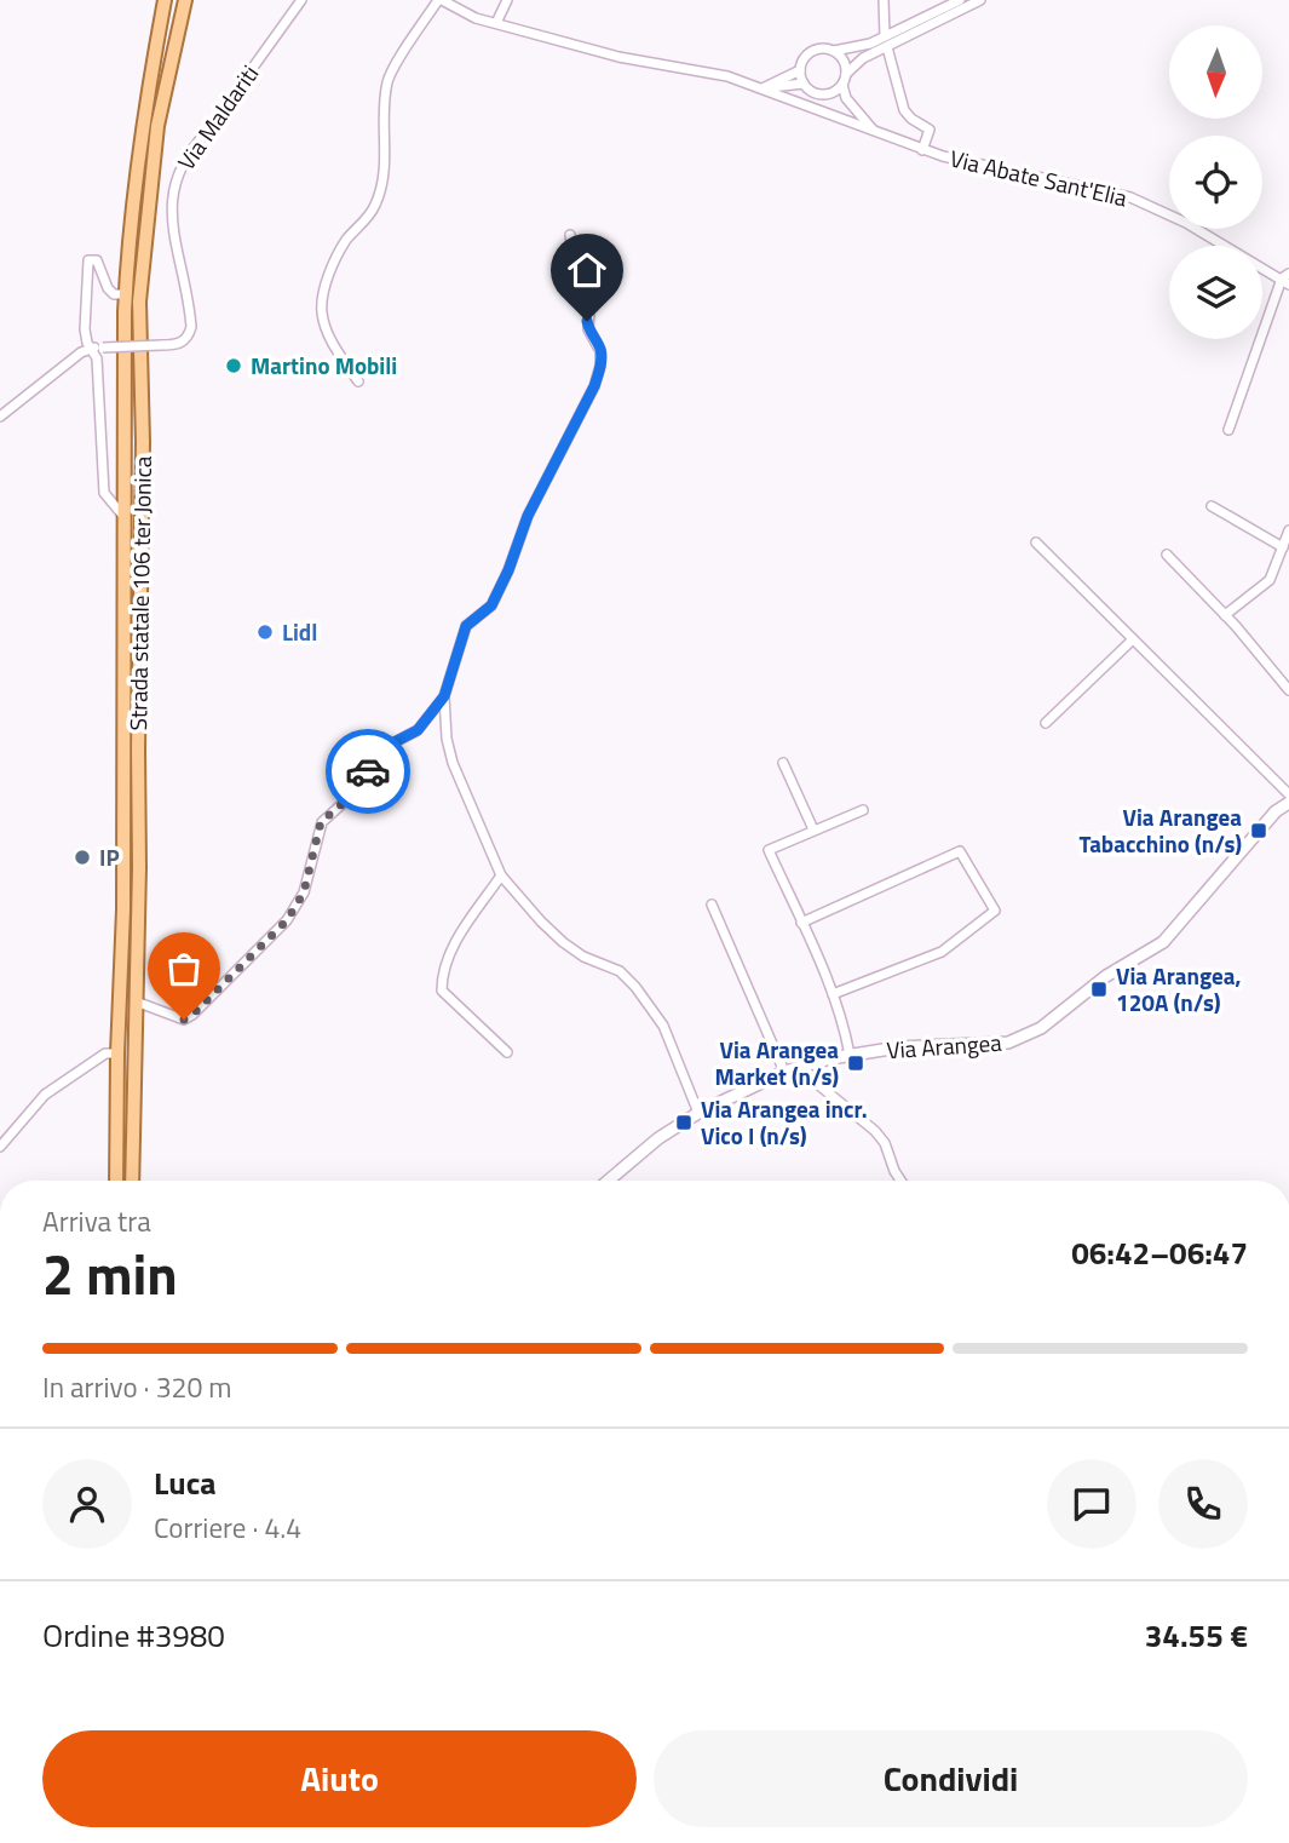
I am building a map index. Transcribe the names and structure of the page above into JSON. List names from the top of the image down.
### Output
{
  "streets": {
    "main road": ["Strada statale 106 ter Jonica"],
    "street": ["Via Maldariti", "Via Abate Sant'Elia", "Via Arangea"]
  },
  "places": {
    "other": ["Martino Mobili", "Lidl", "IP"],
    "transit": [
      "Via Arangea Tabacchino (n/s)",
      "Via Arangea, 120A (n/s)",
      "Via Arangea Market (n/s)",
      "Via Arangea incr. Vico I (n/s)"
    ]
  },
  "north": "bottom",
  "page": {
    "heading": ["2 min", "Arriva tra", "06:42–06:47"],
    "panel": [
      "Luca",
      "Corriere · 4.4",
      "Ordine #3980",
      "34.55 €"
    ],
    "bar": "In arrivo · 320 m",
    "buttons": ["Aiuto", "Condividi"]
  }
}
